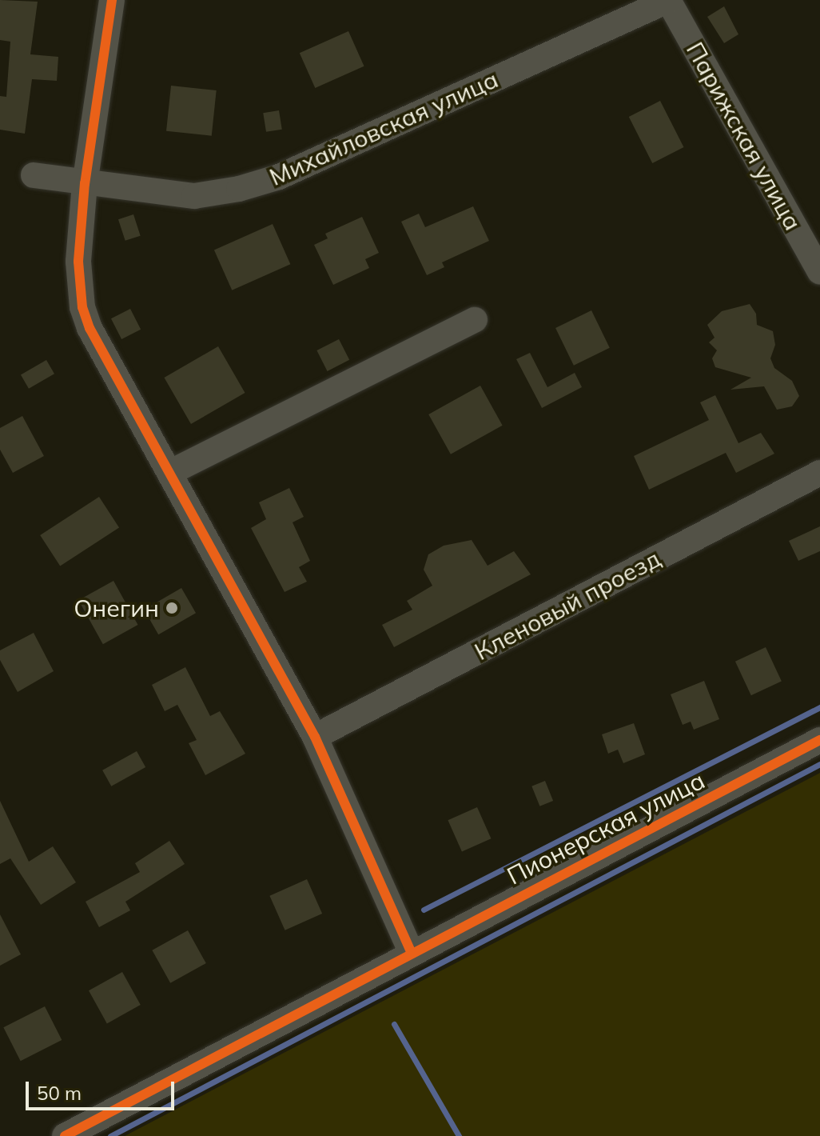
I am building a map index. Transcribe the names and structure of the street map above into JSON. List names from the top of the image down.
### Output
{
  "streets": {
    "street": [
      "Михайловская улица",
      "Парижская улица",
      "Кленовый проезд",
      "Пионерская улица"
    ]
  },
  "crossings": [
    ["Михайловская улица", "Парижская улица"]
  ],
  "places": ["Онегин"],
  "scale_bar": "50 m"
}
